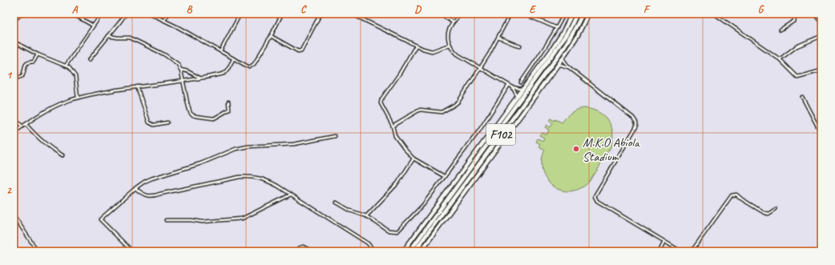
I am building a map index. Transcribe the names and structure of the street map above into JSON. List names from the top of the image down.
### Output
{
  "streets": {
    "highway": ["F102"]
  },
  "places": ["M.K.O Abiola Stadium"],
  "grid": {
    "columns": [
      "A",
      "B",
      "C",
      "D",
      "E",
      "F",
      "G"
    ],
    "rows": ["1", "2"]
  }
}
